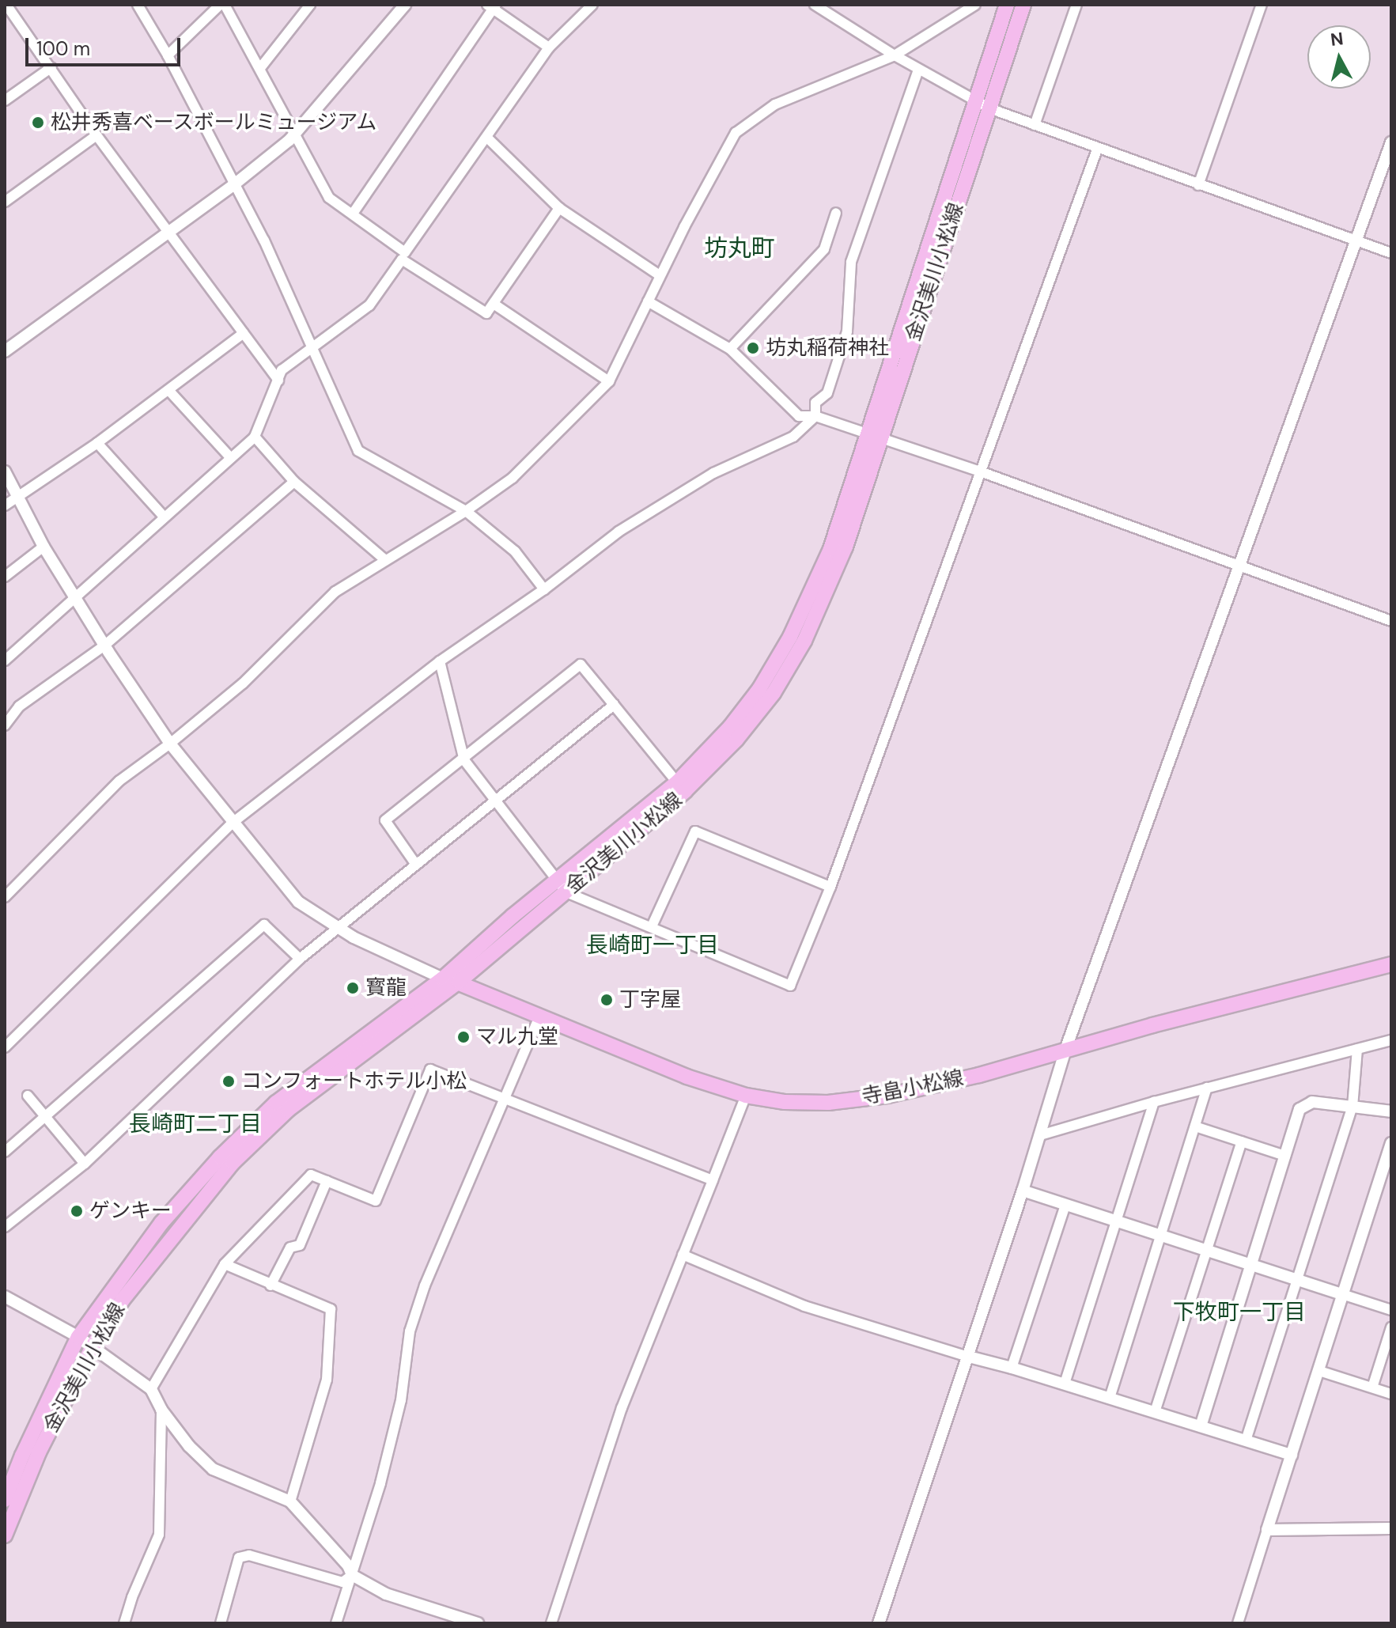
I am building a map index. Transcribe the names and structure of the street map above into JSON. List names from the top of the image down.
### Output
{
  "streets": {
    "main road": ["金沢美川小松線", "寺畠小松線"]
  },
  "crossings": [
    ["金沢美川小松線", "寺畠小松線"]
  ],
  "districts": [
    "坊丸町",
    "長崎町一丁目",
    "長崎町二丁目",
    "下牧町一丁目"
  ],
  "places": [
    "松井秀喜ベースボールミュージアム",
    "坊丸稲荷神社",
    "寳龍",
    "丁字屋",
    "マル九堂",
    "コンフォートホテル小松",
    "ゲンキー"
  ],
  "scale_bar": "100 m",
  "north": "top"
}
